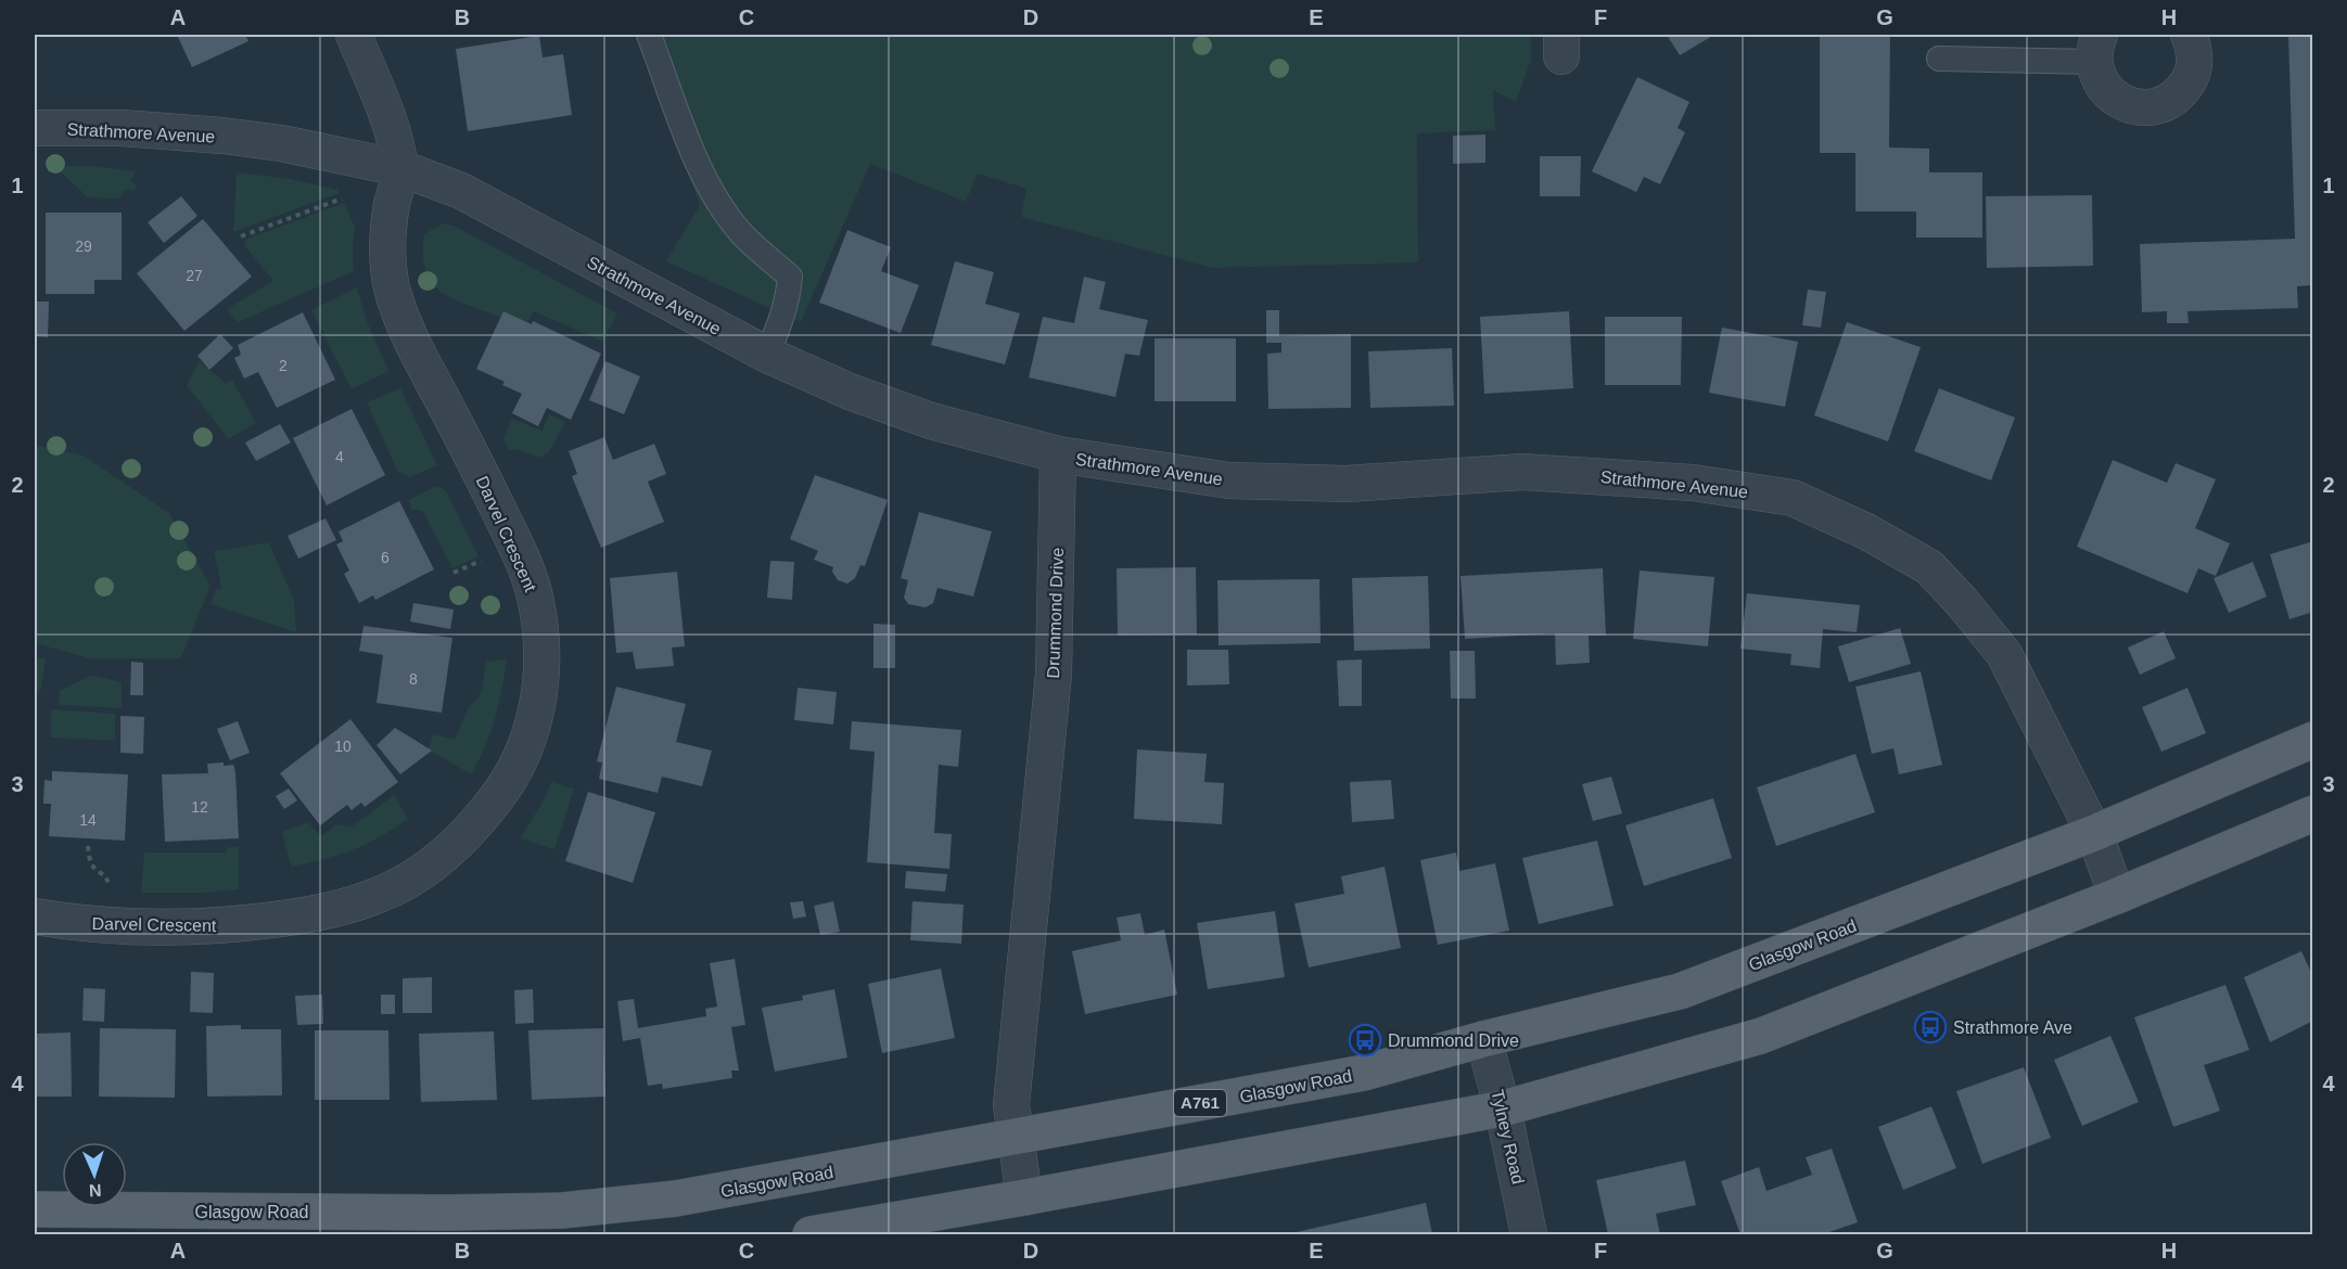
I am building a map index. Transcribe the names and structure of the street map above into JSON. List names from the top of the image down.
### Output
{
  "streets": {
    "main road": ["Glasgow Road", "A761"],
    "street": [
      "Strathmore Avenue",
      "Darvel Crescent",
      "Drummond Drive",
      "Tylney Road"
    ]
  },
  "crossings": [
    ["Strathmore Avenue", "Darvel Crescent"],
    ["Strathmore Avenue", "Drummond Drive"],
    ["Strathmore Avenue", "Glasgow Road"],
    ["Drummond Drive", "Glasgow Road"],
    ["Glasgow Road", "Tylney Road"]
  ],
  "places": {
    "bus stop": ["Strathmore Ave", "Drummond Drive"]
  },
  "house_numbers": [
    "29",
    "27",
    "2",
    "4",
    "6",
    "8",
    "10",
    "12",
    "14"
  ],
  "north": "bottom",
  "grid": {
    "columns": [
      "A",
      "B",
      "C",
      "D",
      "E",
      "F",
      "G",
      "H"
    ],
    "rows": [
      "1",
      "2",
      "3",
      "4"
    ]
  }
}
